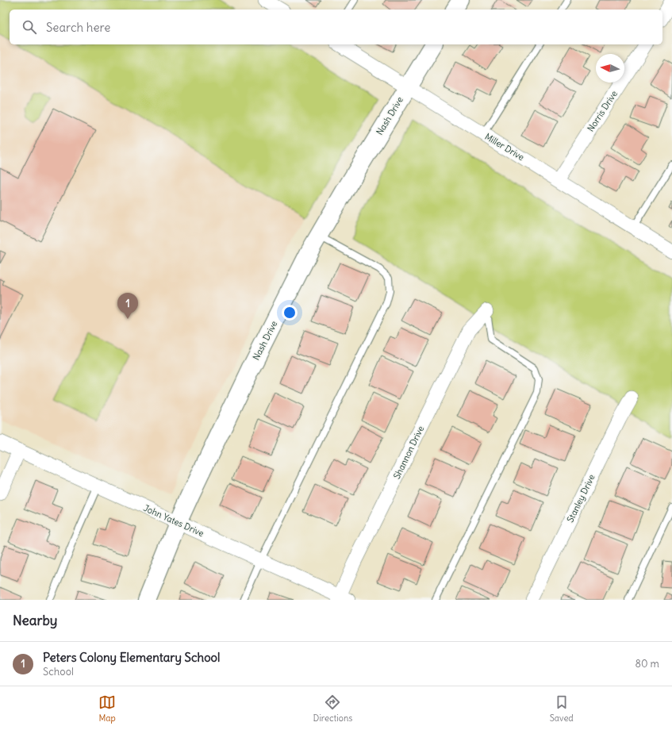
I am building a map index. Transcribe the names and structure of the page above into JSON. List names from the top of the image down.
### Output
{
  "streets": {
    "street": [
      "Norris Drive",
      "Nash Drive",
      "Miller Drive",
      "Shannon Drive",
      "Stanley Drive",
      "John Yates Drive"
    ]
  },
  "crossings": [
    ["Norris Drive", "Miller Drive"],
    ["Nash Drive", "Miller Drive"],
    ["Nash Drive", "John Yates Drive"],
    ["Shannon Drive", "John Yates Drive"]
  ],
  "north": "left",
  "page": {
    "search": "Search here",
    "pins": "1",
    "heading": "Nearby",
    "list": [
      {
        "mark": "1",
        "name": "Peters Colony Elementary School",
        "note": "School",
        "value": "80 m"
      }
    ],
    "nav": ["Map", "Directions", "Saved"]
  }
}
